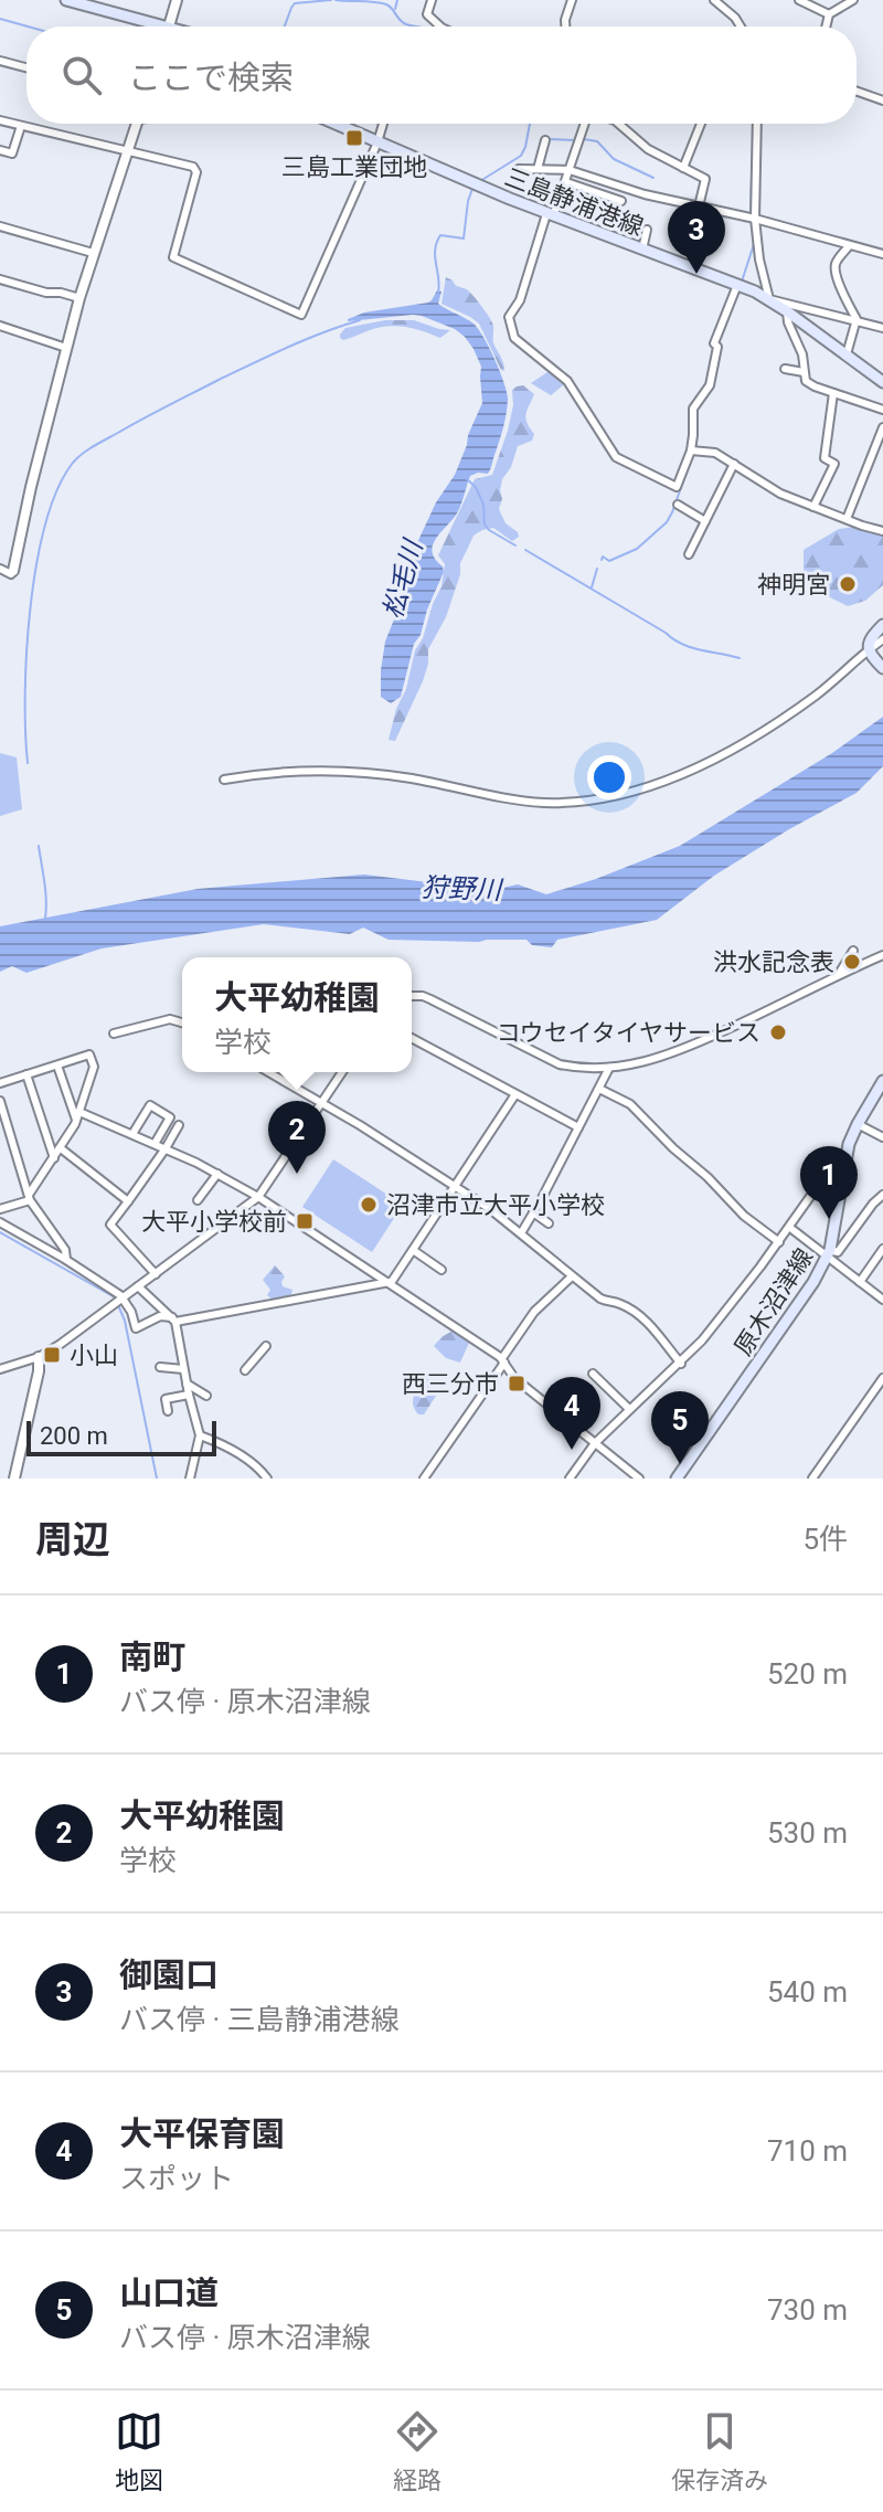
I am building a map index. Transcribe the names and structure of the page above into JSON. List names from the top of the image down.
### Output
{
  "streets": {
    "main road": ["三島静浦港線", "原木沼津線"]
  },
  "water": ["松毛川", "狩野川"],
  "places": {
    "transit": [
      "三島工業団地",
      "大平小学校前",
      "小山",
      "西三分市"
    ],
    "other": [
      "神明宮",
      "洪水記念表",
      "コウセイタイヤサービス",
      "沼津市立大平小学校"
    ]
  },
  "scale_bar": "200 m",
  "page": {
    "search": "ここで検索",
    "pins": [
      "3",
      "2",
      "1",
      "4",
      "5"
    ],
    "popup": ["大平幼稚園", "学校"],
    "scale": "200 m",
    "heading": ["周辺", "5件"],
    "list": [
      {
        "mark": "1",
        "name": "南町",
        "note": "バス停 · 原木沼津線",
        "value": "520 m"
      },
      {
        "mark": "2",
        "name": "大平幼稚園",
        "note": "学校",
        "value": "530 m"
      },
      {
        "mark": "3",
        "name": "御園口",
        "note": "バス停 · 三島静浦港線",
        "value": "540 m"
      },
      {
        "mark": "4",
        "name": "大平保育園",
        "note": "スポット",
        "value": "710 m"
      },
      {
        "mark": "5",
        "name": "山口道",
        "note": "バス停 · 原木沼津線",
        "value": "730 m"
      }
    ],
    "nav": ["地図", "経路", "保存済み"]
  }
}
